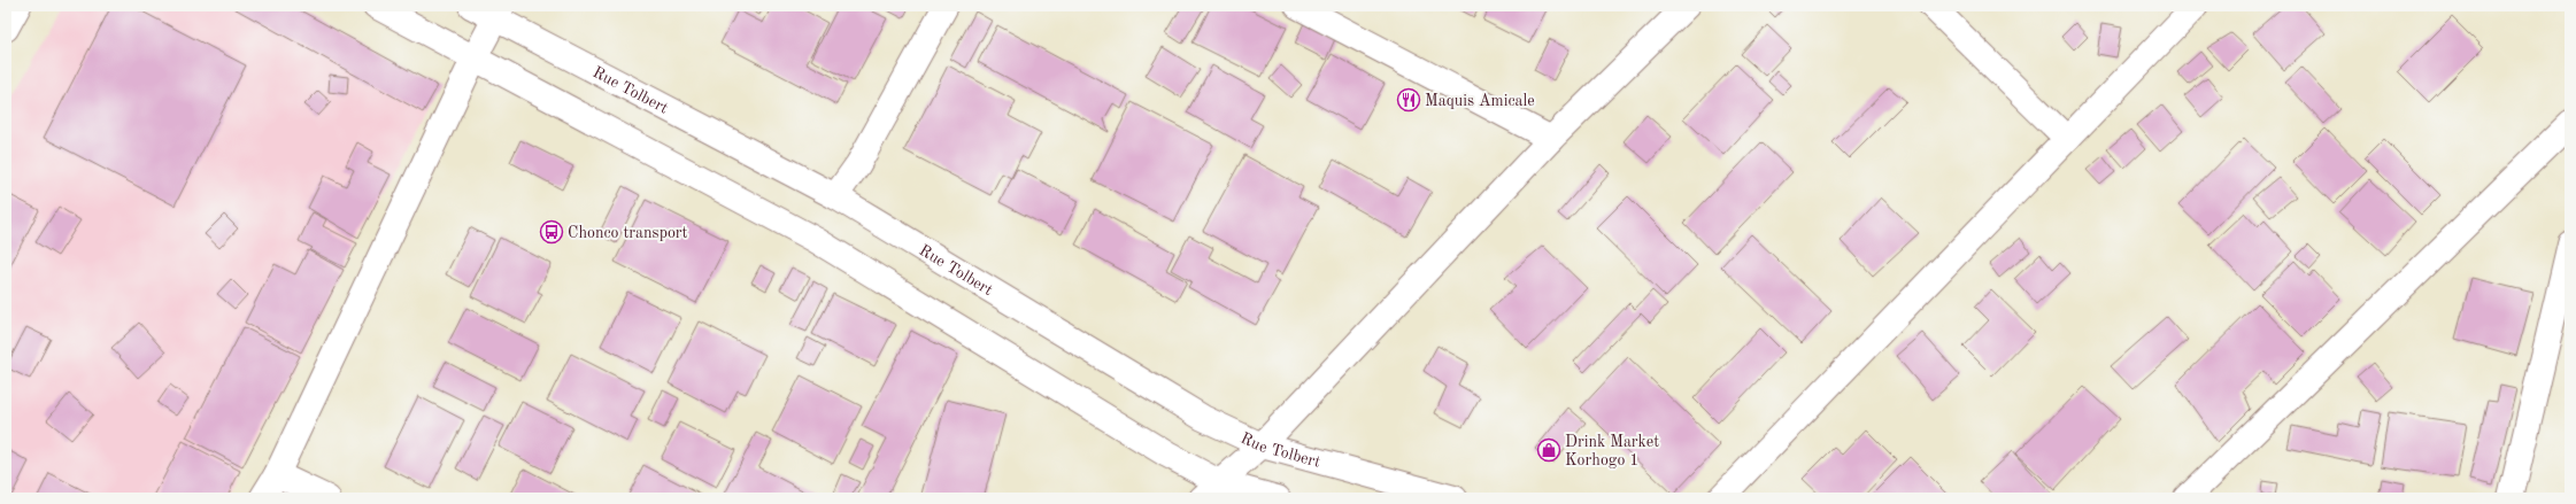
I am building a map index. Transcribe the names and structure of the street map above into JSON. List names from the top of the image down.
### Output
{
  "streets": {
    "street": ["Rue Tolbert"]
  },
  "places": {
    "restaurant": ["Maquis Amicale"],
    "bus stop": ["Chonco transport"],
    "shop": ["Drink Market Korhogo 1"]
  }
}
